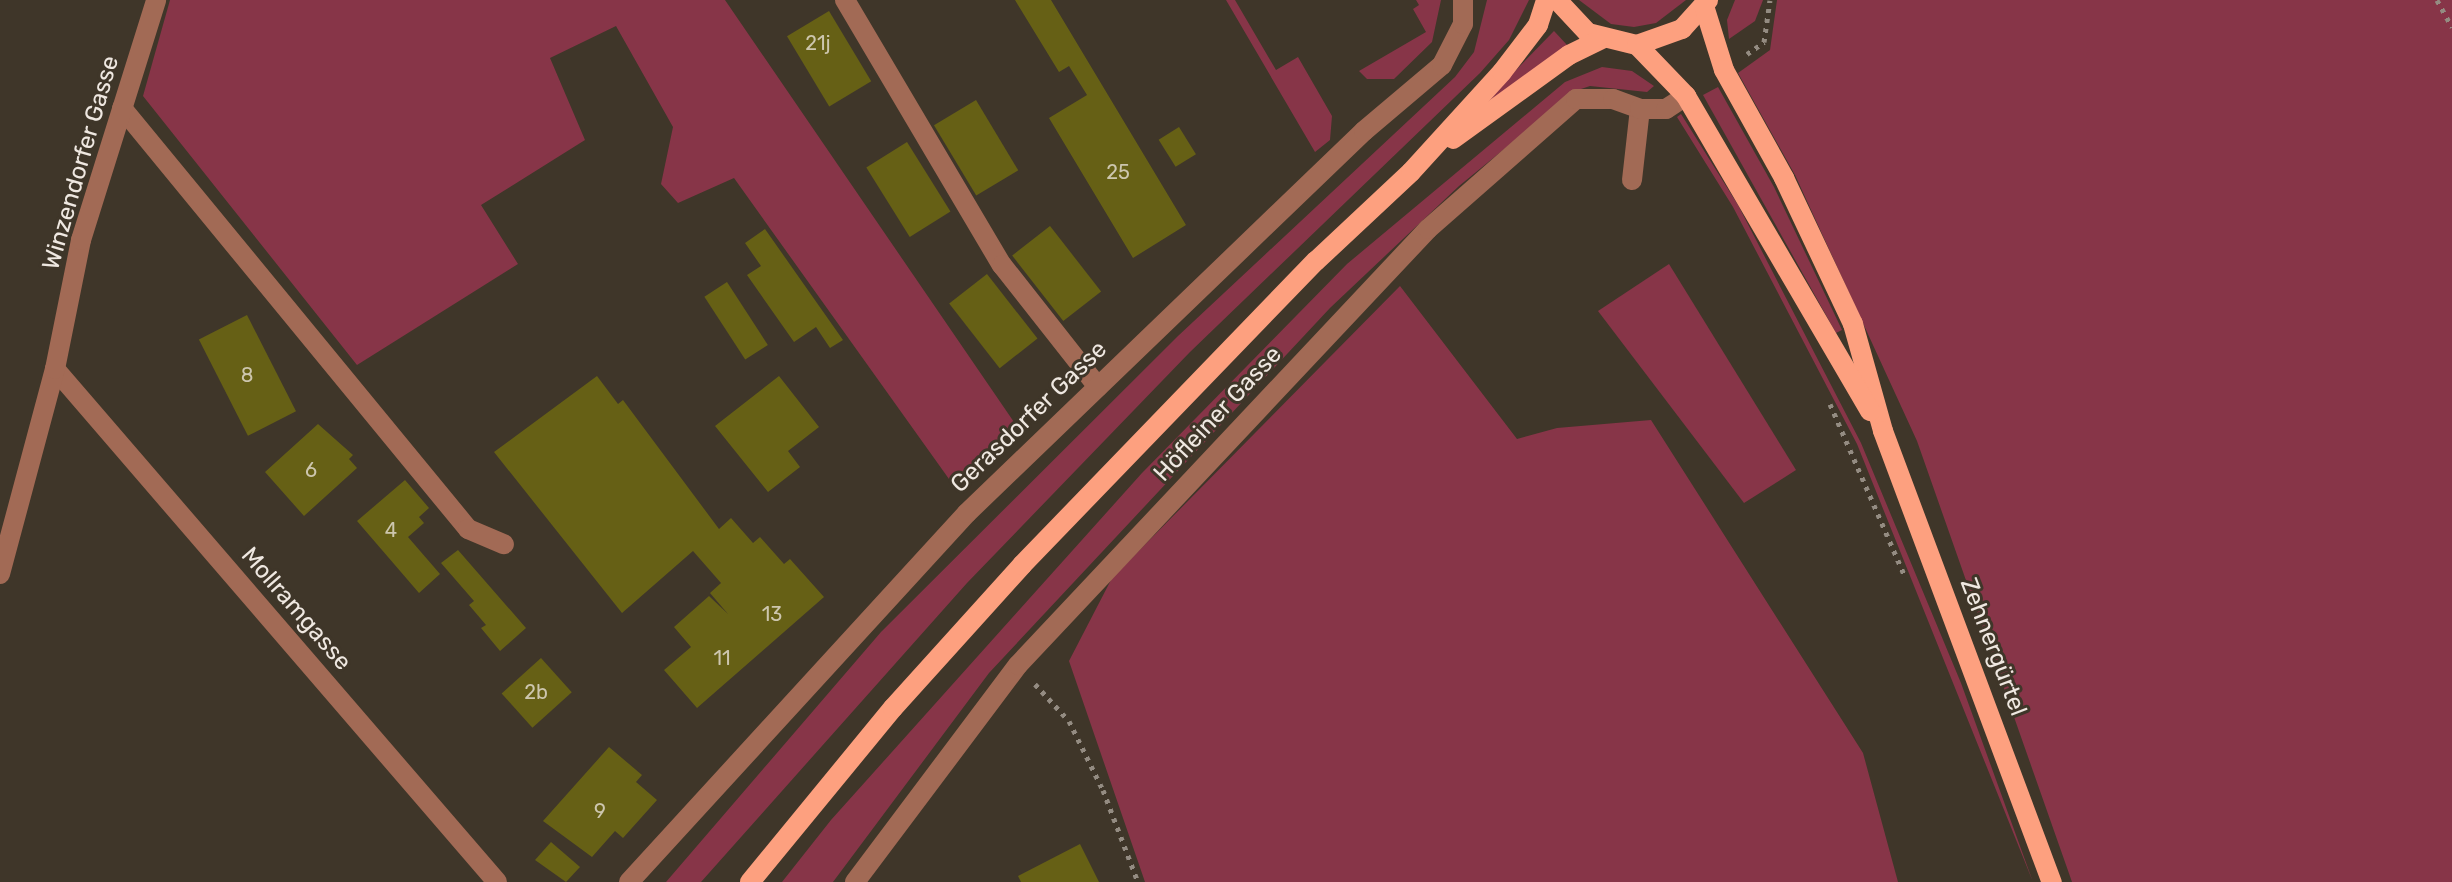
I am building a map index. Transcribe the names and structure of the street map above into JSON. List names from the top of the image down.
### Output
{
  "streets": {
    "main road": ["Zehnergürtel"],
    "street": [
      "Winzendorfer Gasse",
      "Höfleiner Gasse",
      "Gerasdorfer Gasse",
      "Mollramgasse"
    ]
  },
  "crossings": [
    ["Winzendorfer Gasse", "Mollramgasse"],
    ["Höfleiner Gasse", "Zehnergürtel"]
  ],
  "house_numbers": [
    "21j",
    "25",
    "8",
    "6",
    "4",
    "13",
    "11",
    "2b",
    "9"
  ]
}
